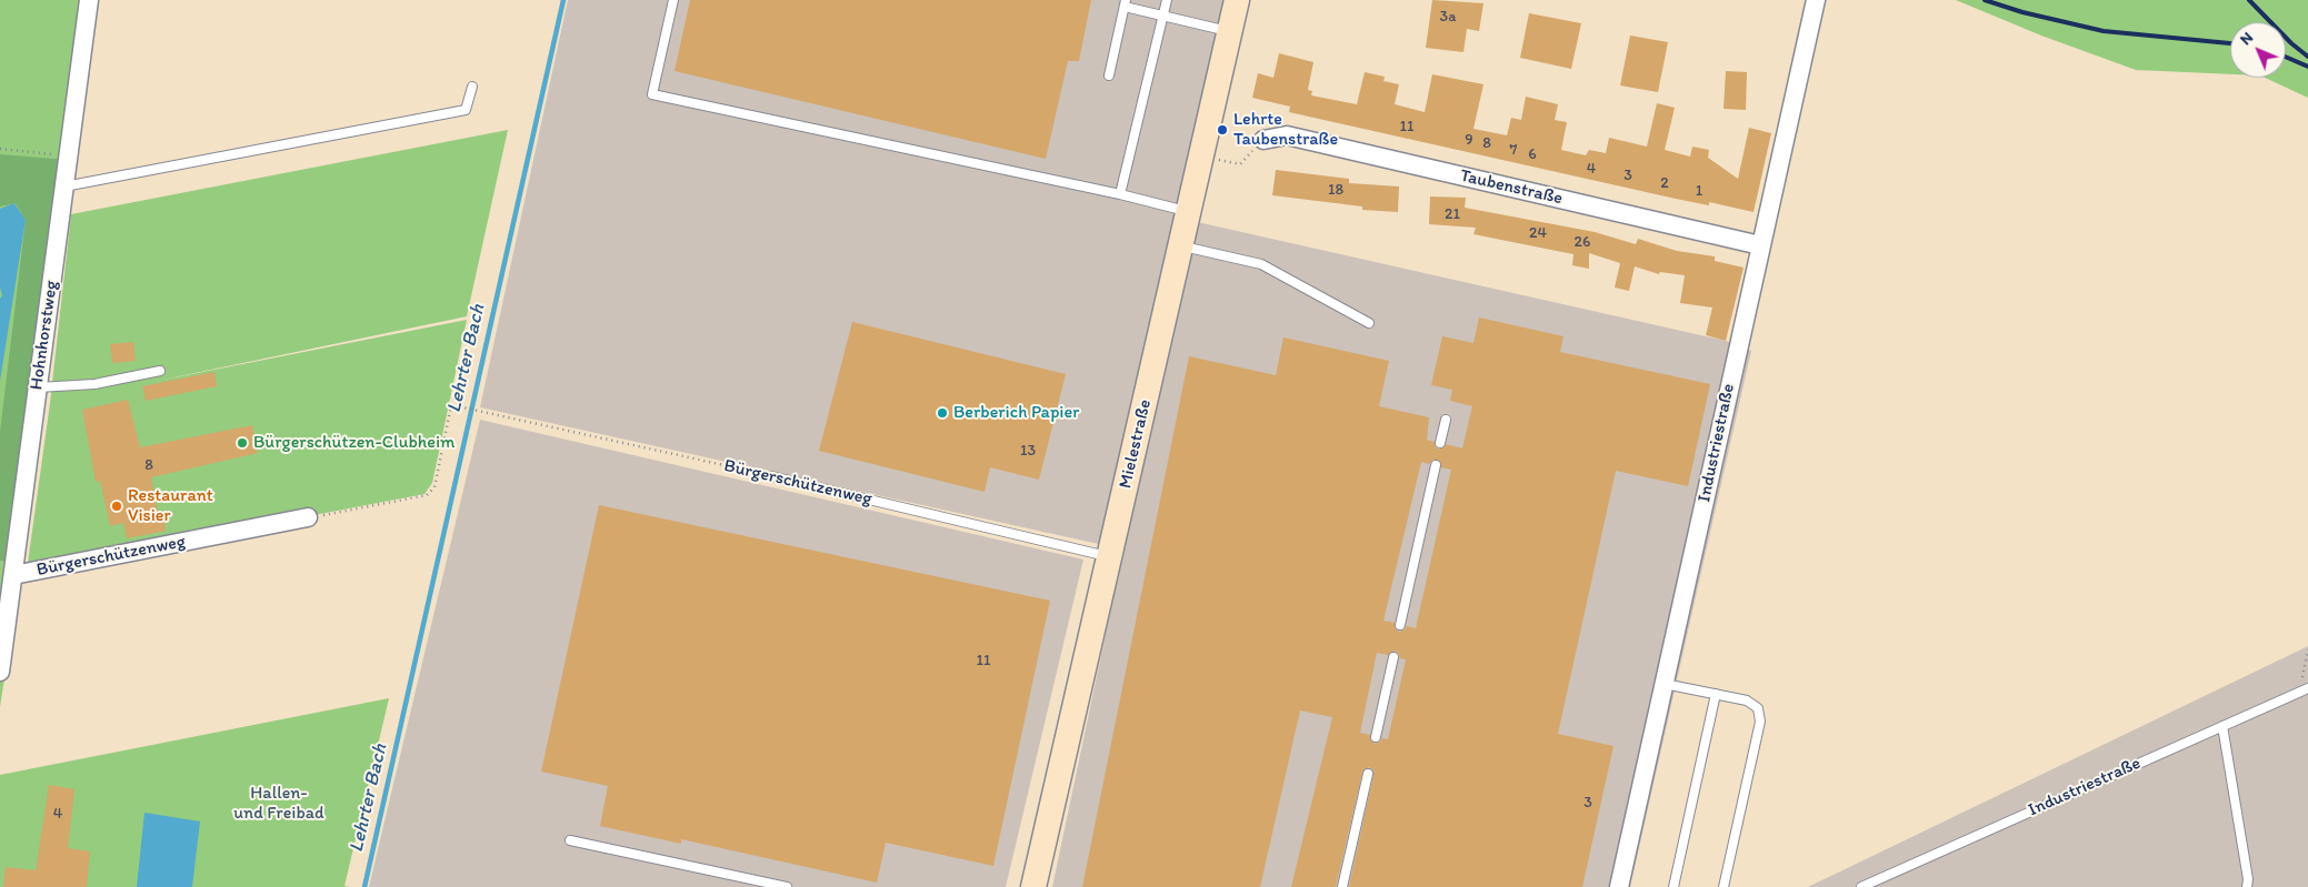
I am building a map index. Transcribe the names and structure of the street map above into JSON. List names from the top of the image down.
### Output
{
  "streets": {
    "street": [
      "Taubenstraße",
      "Hohnhorstweg",
      "Industriestraße",
      "Mielestraße",
      "Bürgerschützenweg"
    ]
  },
  "crossings": [
    ["Taubenstraße", "Industriestraße"],
    ["Hohnhorstweg", "Bürgerschützenweg"],
    ["Mielestraße", "Bürgerschützenweg"]
  ],
  "water": ["Lehrter Bach"],
  "parks": ["Hallen- und Freibad"],
  "places": [
    "Lehrte Taubenstraße",
    "Berberich Papier",
    "Bürgerschützen-Clubheim",
    "Restaurant Visier"
  ],
  "house_numbers": [
    "3a",
    "11",
    "9",
    "8",
    "7",
    "6",
    "4",
    "3",
    "2",
    "18",
    "1",
    "21",
    "24",
    "26",
    "13",
    "8",
    "11",
    "3",
    "4"
  ],
  "north": "top left"
}
